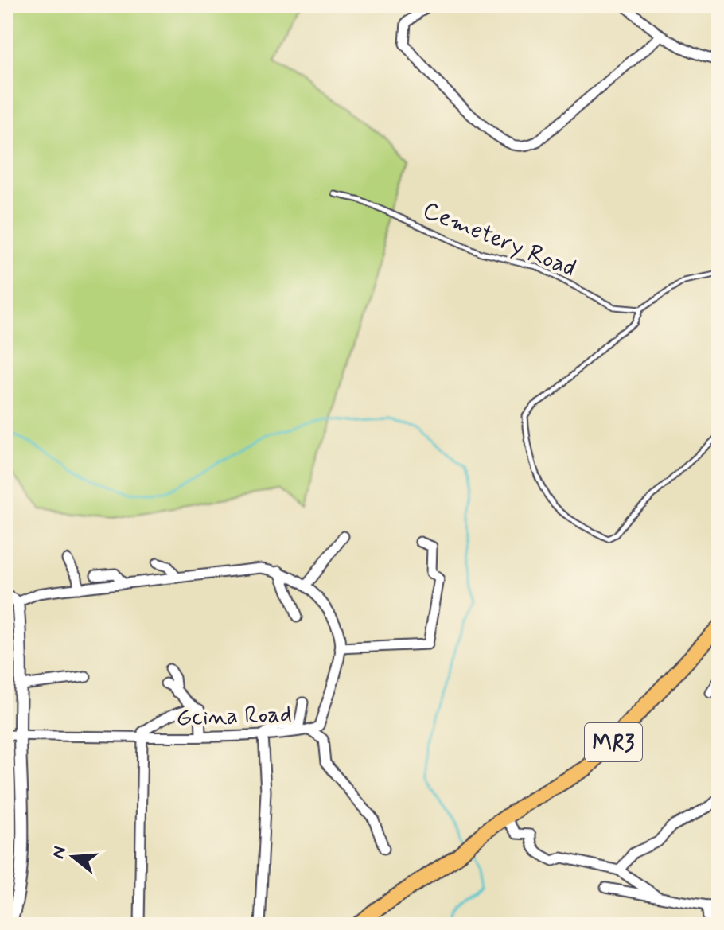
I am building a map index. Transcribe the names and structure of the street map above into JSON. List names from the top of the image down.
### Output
{
  "streets": {
    "highway": ["MR3"],
    "street": ["Gcina Road"],
    "lane": ["Cemetery Road"]
  },
  "north": "left"
}
